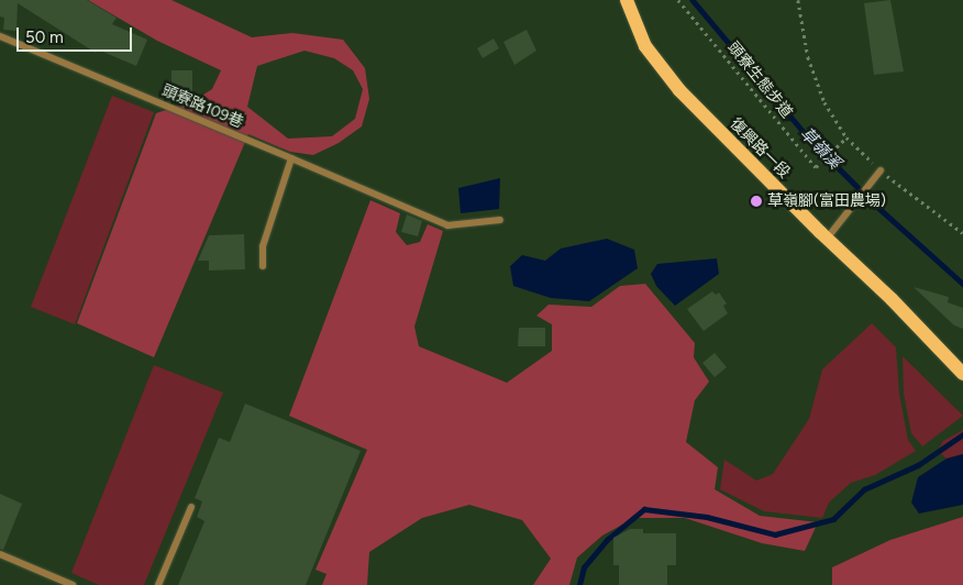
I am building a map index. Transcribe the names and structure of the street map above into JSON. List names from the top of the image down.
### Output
{
  "streets": {
    "main road": ["復興路一段"],
    "lane": ["頭寮路109巷"],
    "path": ["頭寮生態步道"]
  },
  "water": ["草嶺溪"],
  "places": ["草嶺腳(富田農場)"],
  "scale_bar": "50 m"
}
